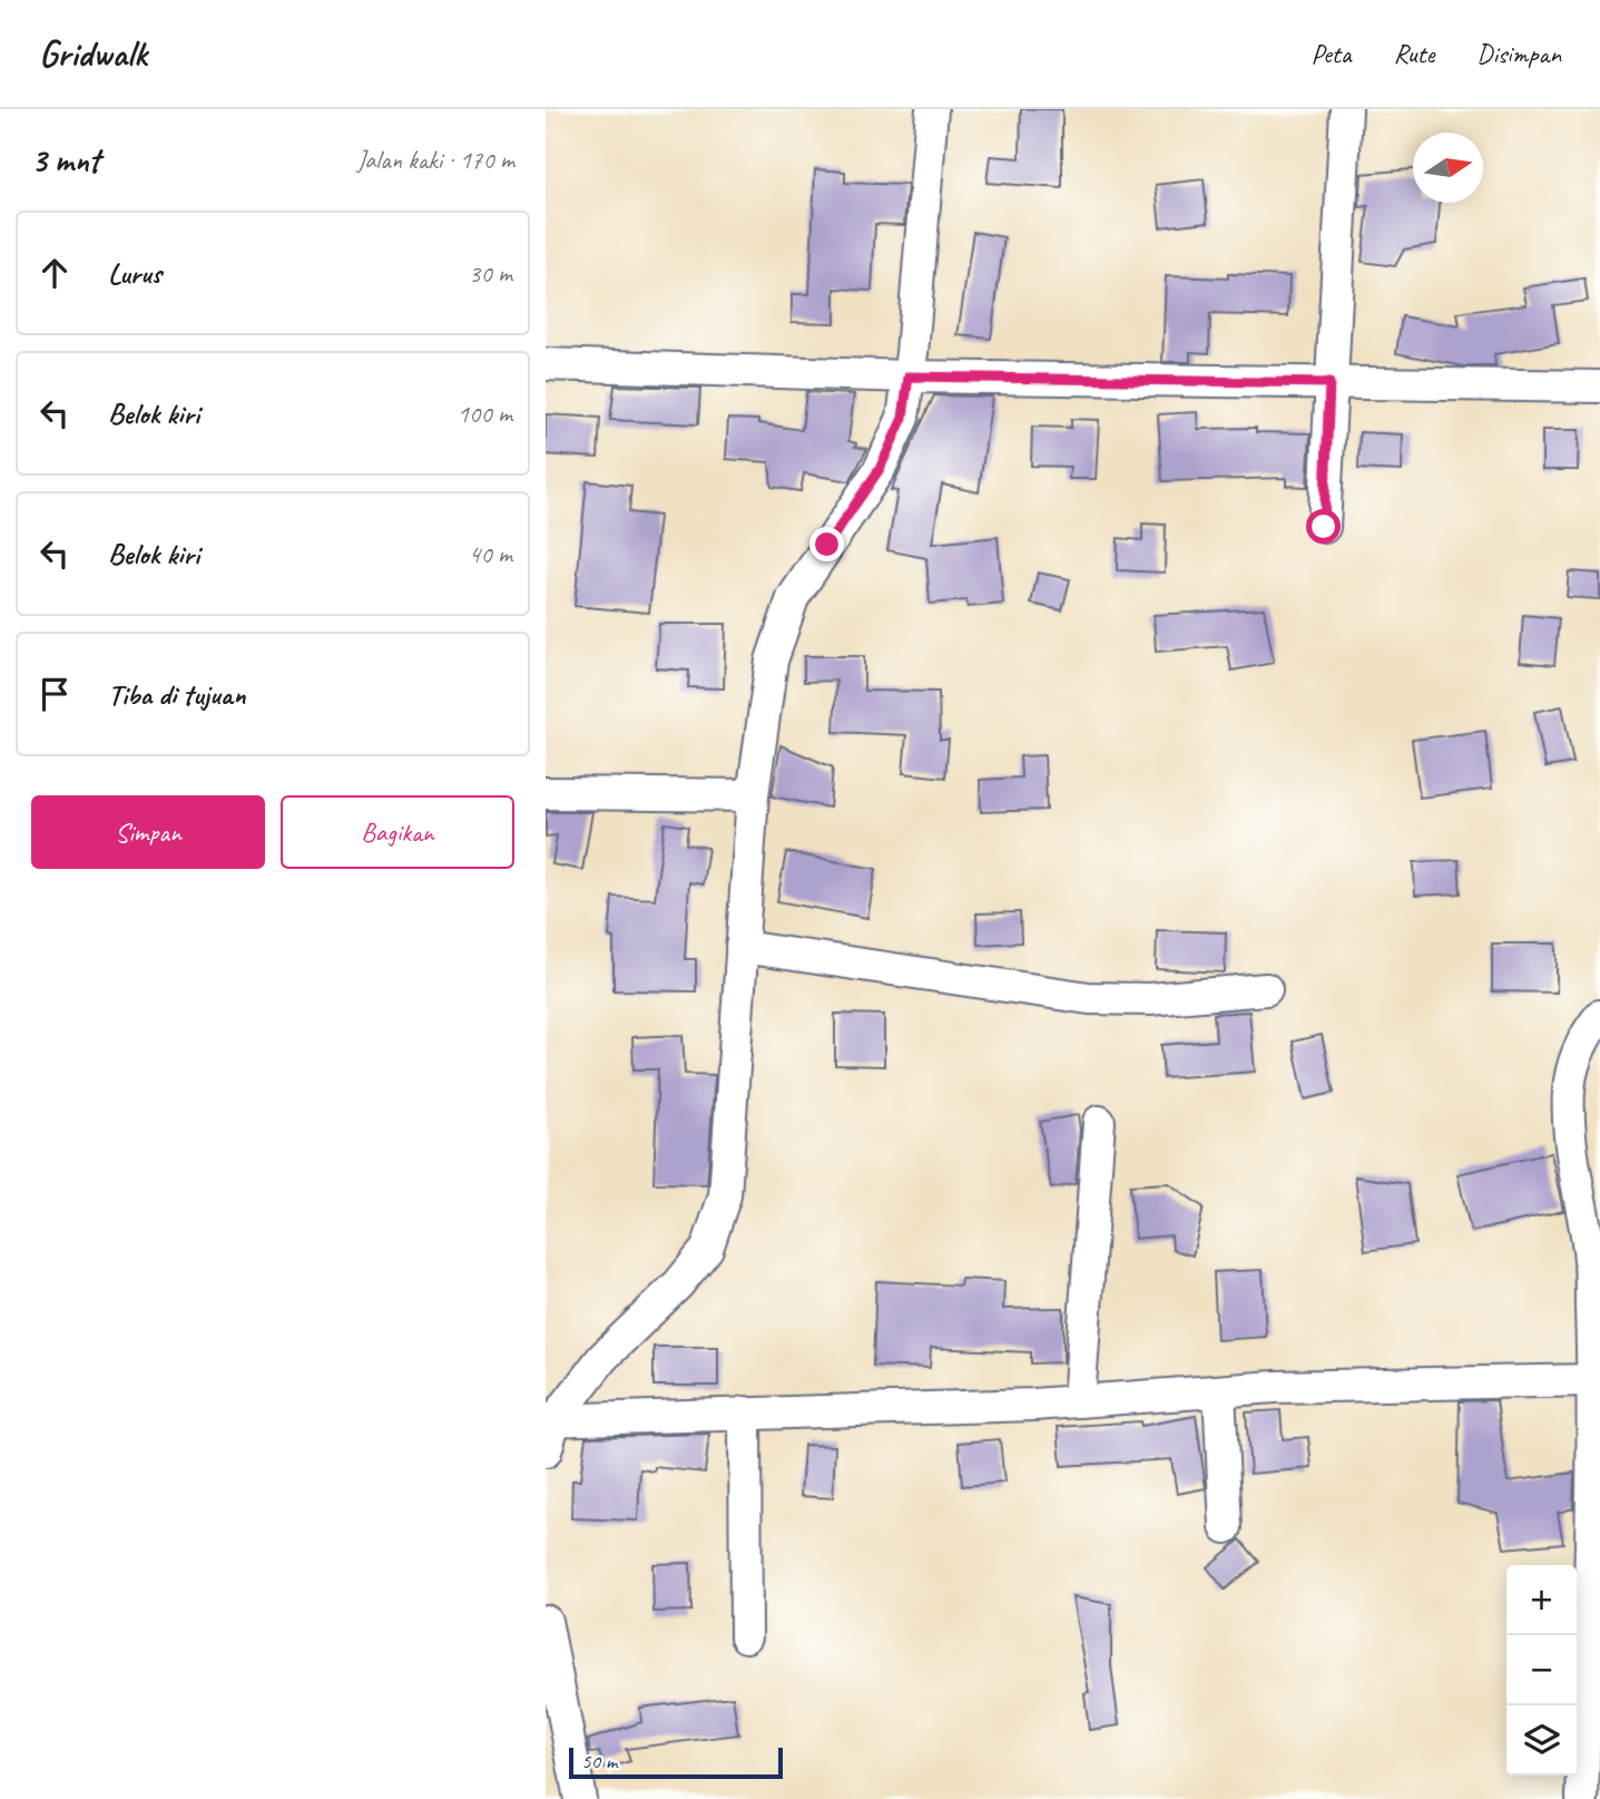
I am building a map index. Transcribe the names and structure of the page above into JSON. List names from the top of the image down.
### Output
{
  "scale_bar": "50 m",
  "north": "right",
  "page": {
    "header": "Gridwalk",
    "nav": ["Peta", "Rute", "Disimpan"],
    "heading": ["3 mnt", "Jalan kaki · 170 m"],
    "list": [
      ["Lurus", "30 m"],
      ["Belok kiri", "100 m"],
      ["Belok kiri", "40 m"],
      "Tiba di tujuan"
    ],
    "buttons": ["Simpan", "Bagikan"],
    "map_buttons": ["+", "−"],
    "scale": "50 m"
  }
}
